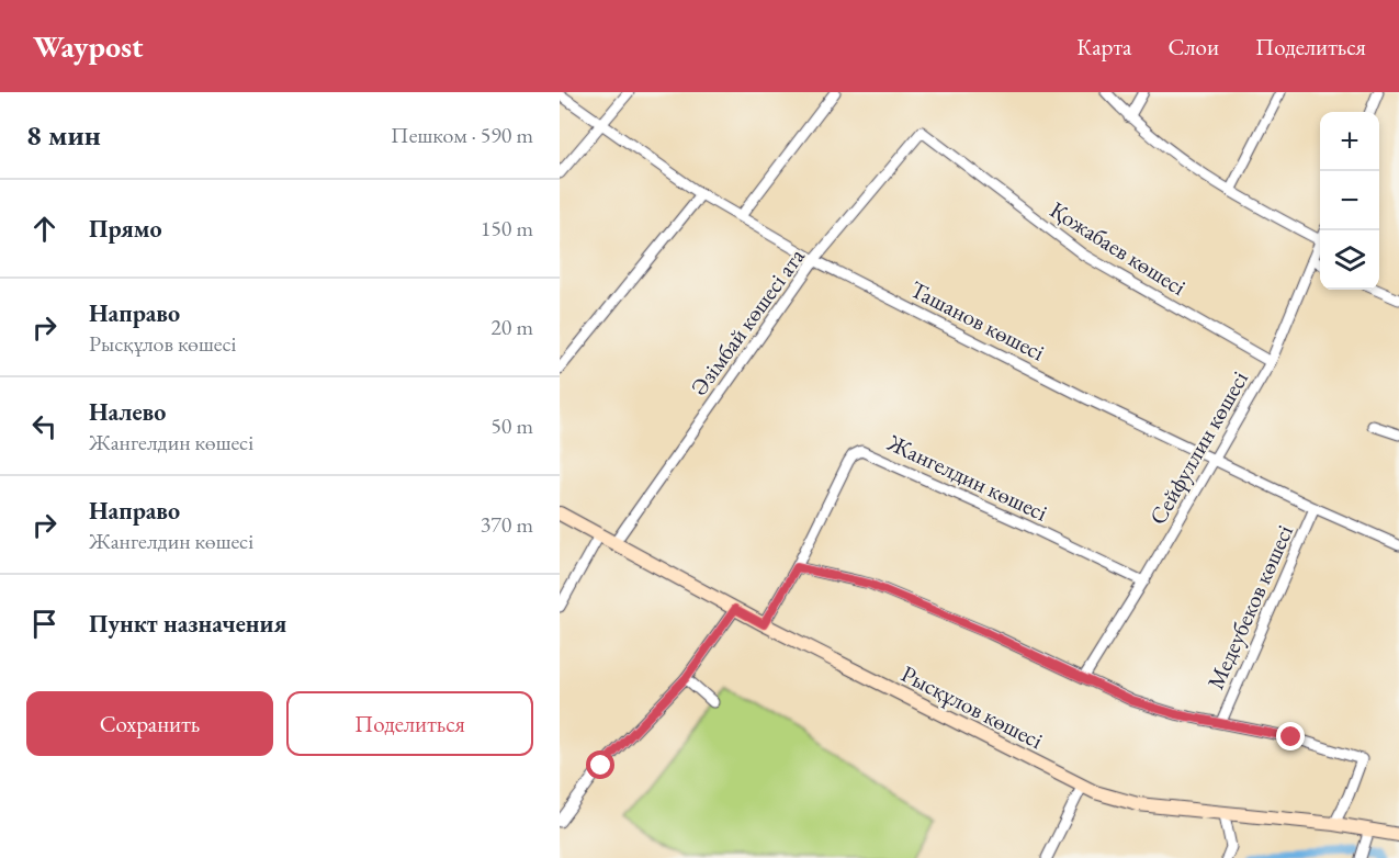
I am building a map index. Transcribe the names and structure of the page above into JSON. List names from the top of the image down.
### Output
{
  "streets": {
    "main road": ["Рысқұлов көшесі"],
    "street": [
      "Қожабаев көшесі",
      "Ташанов көшесі",
      "Әзімбай көшесі ата",
      "Сейфуллин көшесі",
      "Жангелдин көшесі",
      "Медеубеков көшесі"
    ]
  },
  "crossings": [
    ["Қожабаев көшесі", "Әзімбай көшесі ата"],
    ["Қожабаев көшесі", "Сейфуллин көшесі"],
    ["Ташанов көшесі", "Әзімбай көшесі ата"],
    ["Ташанов көшесі", "Сейфуллин көшесі"],
    ["Ташанов көшесі", "Медеубеков көшесі"],
    ["Әзімбай көшесі ата", "Рысқұлов көшесі"],
    ["Сейфуллин көшесі", "Жангелдин көшесі"],
    ["Жангелдин көшесі", "Рысқұлов көшесі"]
  ],
  "page": {
    "header": "Waypost",
    "nav": ["Карта", "Слои", "Поделиться"],
    "heading": ["8 мин", "Пешком · 590 m"],
    "map_buttons": ["+", "−"],
    "list": [
      ["Прямо", "150 m"],
      ["Направо", "Рысқұлов көшесі", "20 m"],
      ["Налево", "Жангелдин көшесі", "50 m"],
      ["Направо", "Жангелдин көшесі", "370 m"],
      "Пункт назначения"
    ],
    "buttons": ["Сохранить", "Поделиться"]
  }
}
